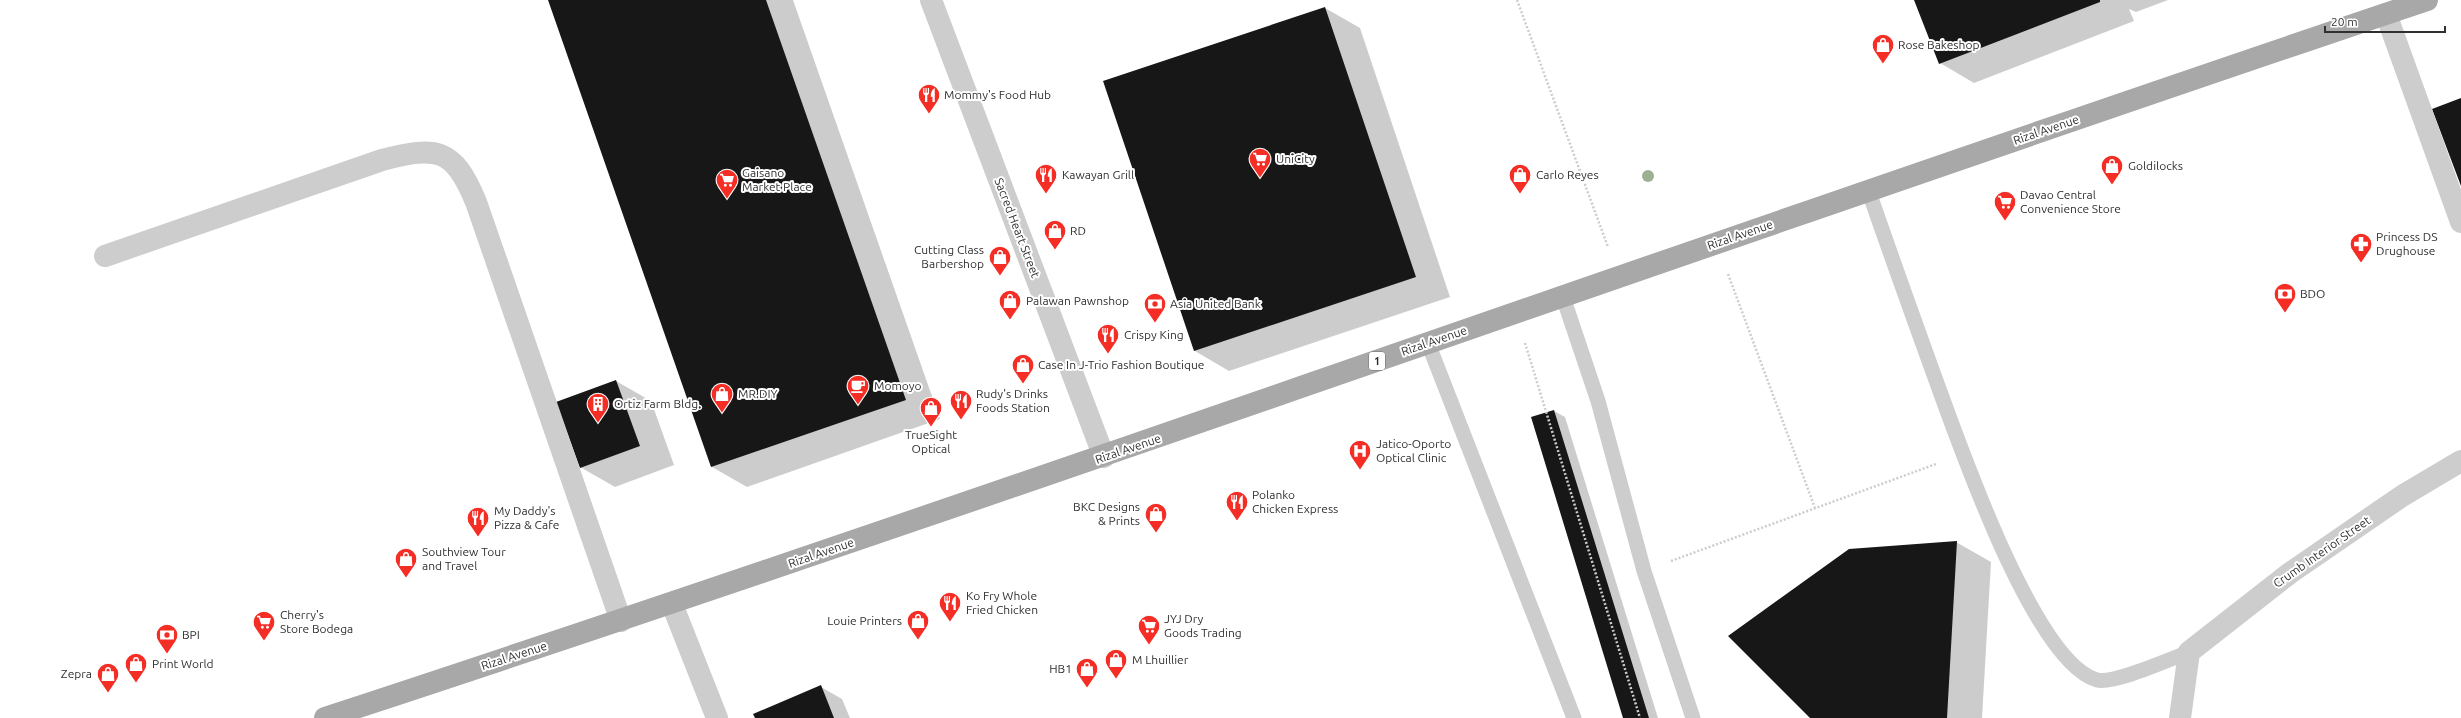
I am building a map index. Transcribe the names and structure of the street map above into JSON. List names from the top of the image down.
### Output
{
  "streets": {
    "main road": ["Rizal Avenue", "1"],
    "street": ["Sacred Heart Street", "Crumb Interior Street"]
  },
  "crossings": [
    ["Rizal Avenue", "Sacred Heart Street"]
  ],
  "places": {
    "shop": [
      "Rose Bakeshop",
      "Goldilocks",
      "Carlo Reyes",
      "RD",
      "Cutting Class Barbershop",
      "Palawan Pawnshop",
      "Case In J-Trio Fashion Boutique",
      "MR.DIY",
      "TrueSight Optical",
      "BKC Designs & Prints",
      "Southview Tour and Travel",
      "Louie Printers",
      "M Lhuillier",
      "Print World",
      "HB1",
      "Zepra"
    ],
    "restaurant": [
      "Mommy's Food Hub",
      "Kawayan Grill",
      "Crispy King",
      "Rudy's Drinks Foods Station",
      "Polanko Chicken Express",
      "My Daddy's Pizza & Cafe",
      "Ko Fry Whole Fried Chicken"
    ],
    "supermarket": [
      "UniCity",
      "Gaisano Market Place",
      "Davao Central Convenience Store",
      "Cherry's Store Bodega",
      "JYJ Dry Goods Trading"
    ],
    "pharmacy": ["Princess DS Drughouse"],
    "bank": ["BDO", "Asia United Bank", "BPI"],
    "cafe": ["Momoyo"],
    "building": ["Ortiz Farm Bldg."],
    "hospital": ["Jatico-Oporto Optical Clinic"]
  },
  "scale_bar": "20 m"
}
